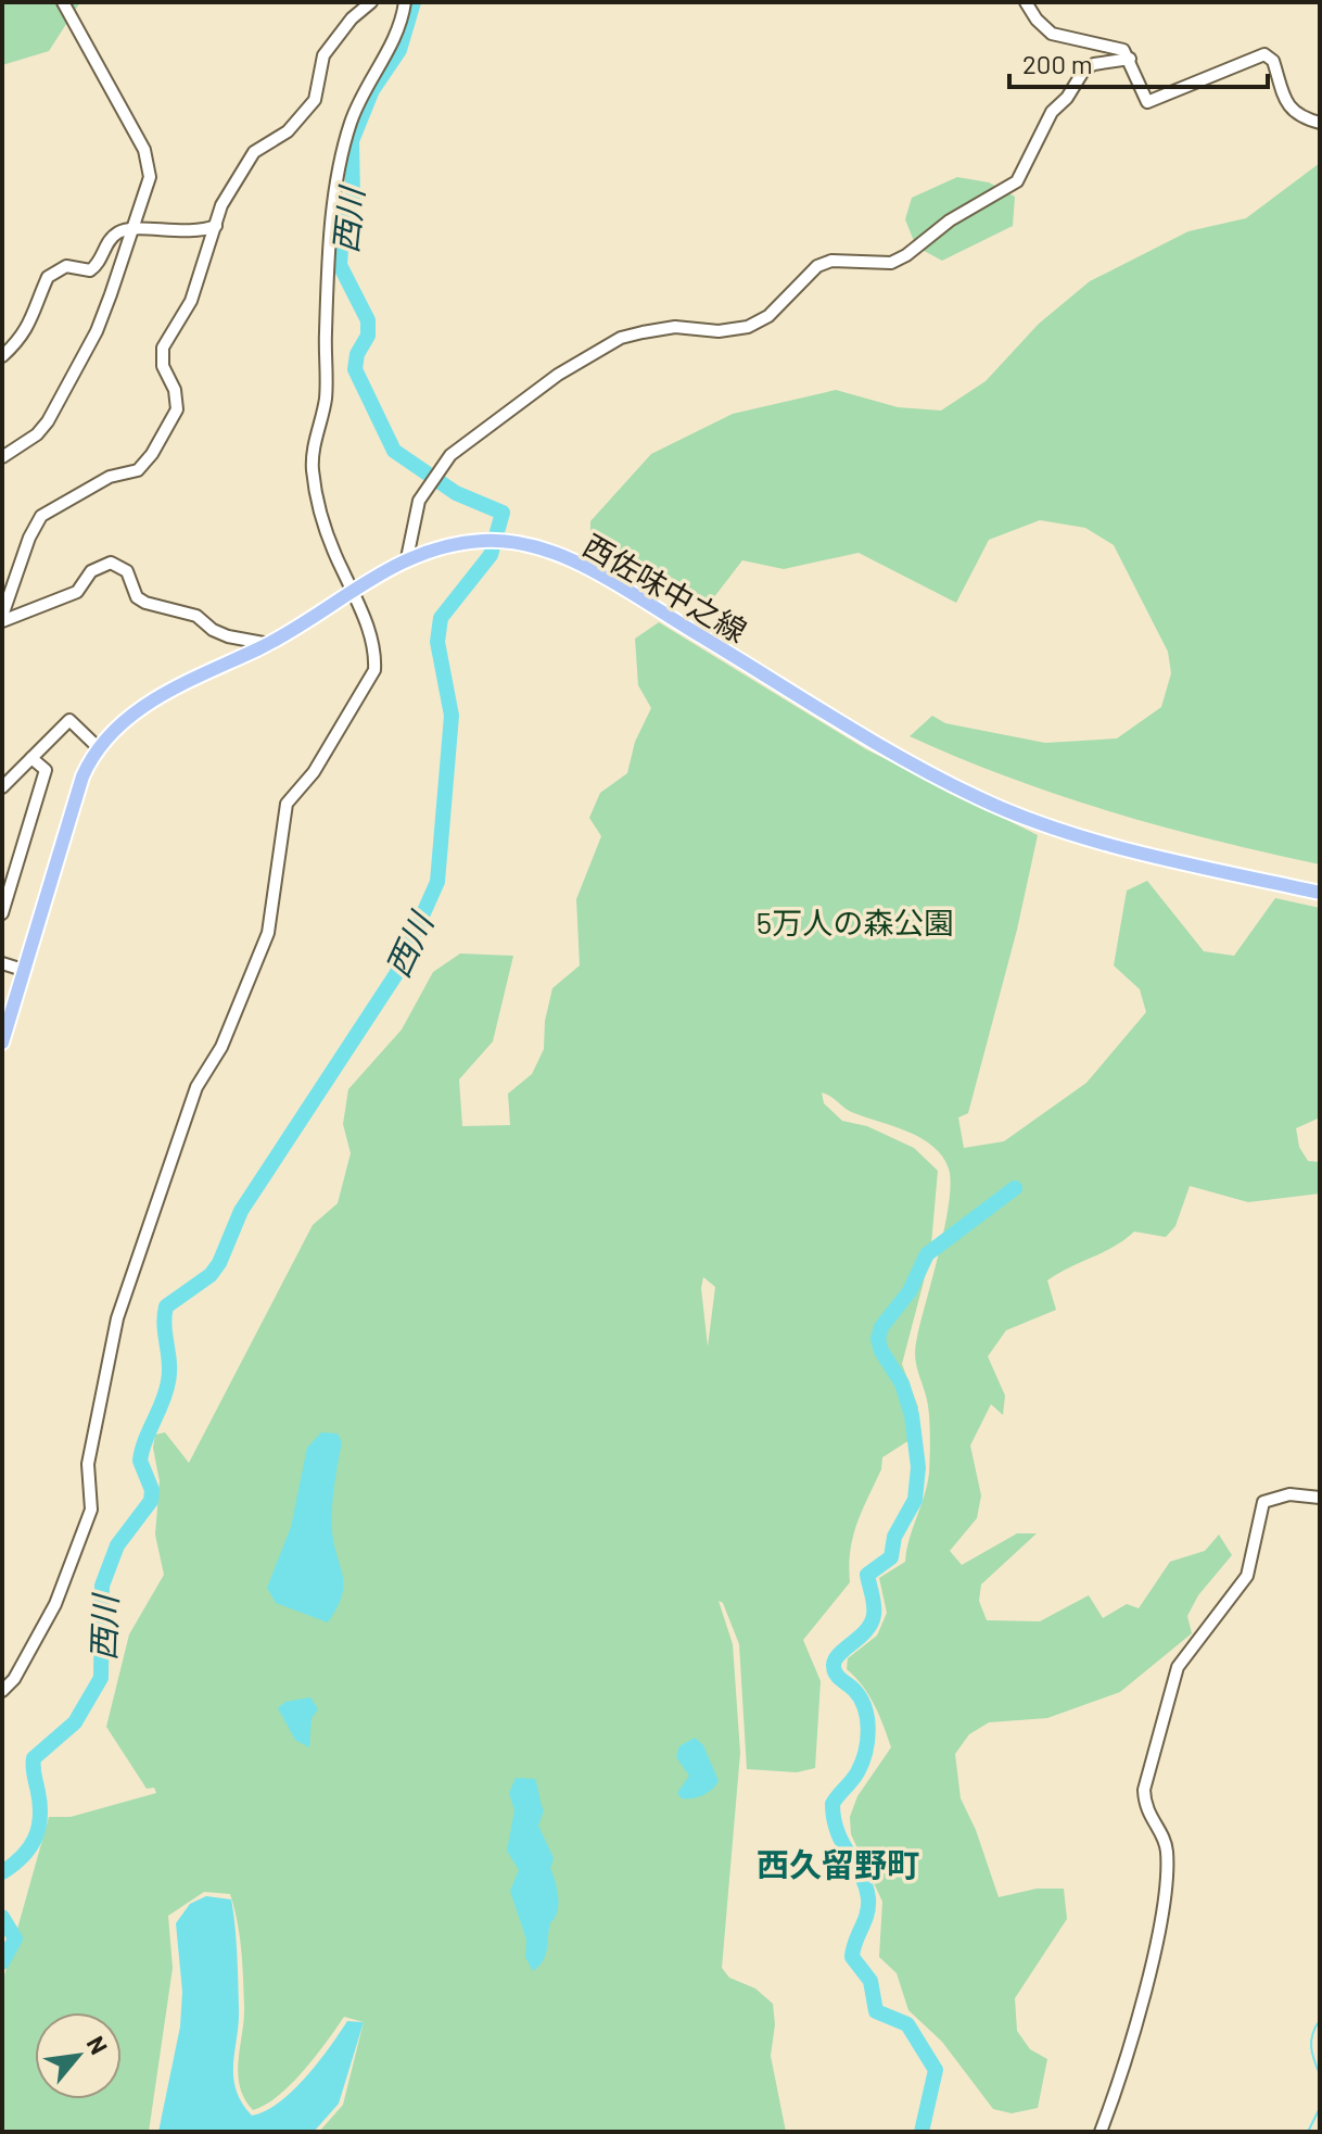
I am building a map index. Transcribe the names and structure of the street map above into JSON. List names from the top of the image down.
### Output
{
  "streets": {
    "main road": ["西佐味中之線"]
  },
  "districts": ["西久留野町"],
  "water": ["西川"],
  "parks": ["5万人の森公園"],
  "scale_bar": "200 m",
  "north": "top right"
}
